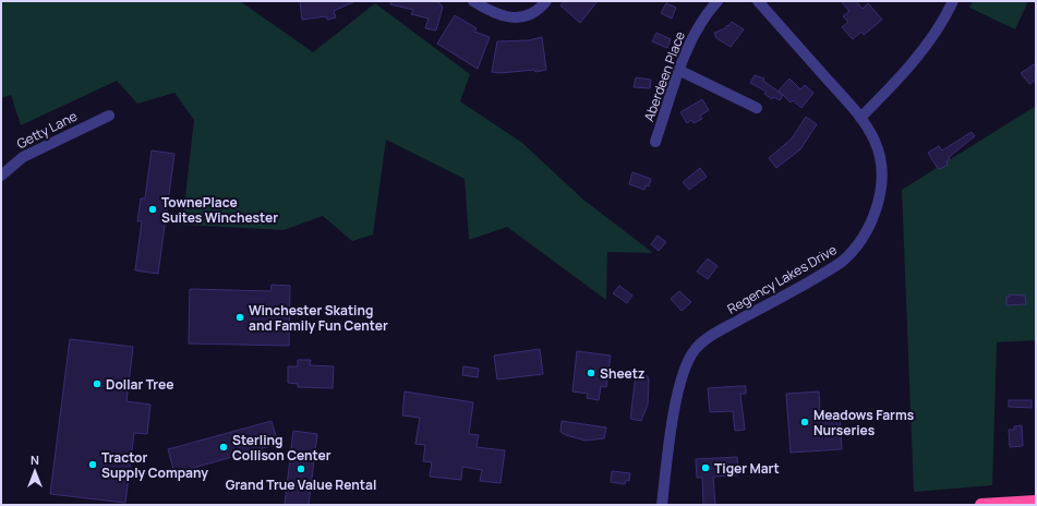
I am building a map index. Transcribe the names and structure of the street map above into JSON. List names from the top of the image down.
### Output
{
  "streets": {
    "street": ["Aberdeen Place", "Getty Lane", "Regency Lakes Drive"]
  },
  "places": [
    "TownePlace Suites Winchester",
    "Winchester Skating and Family Fun Center",
    "Sheetz",
    "Dollar Tree",
    "Meadows Farms Nurseries",
    "Sterling Collison Center",
    "Tractor Supply Company",
    "Tiger Mart",
    "Grand True Value Rental"
  ],
  "north": "top"
}
